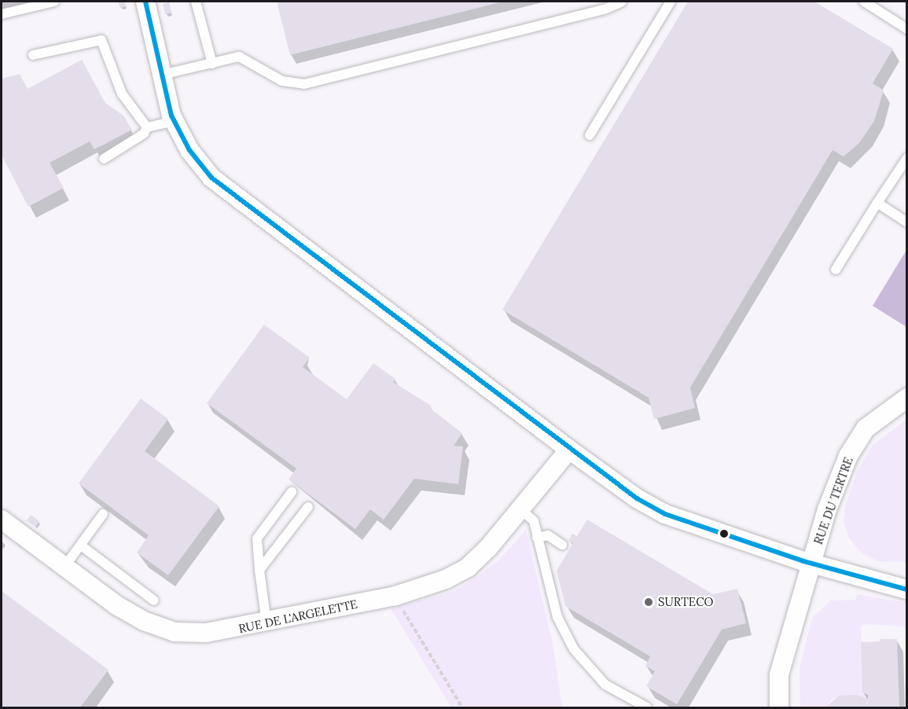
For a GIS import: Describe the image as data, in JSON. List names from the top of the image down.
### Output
{
  "streets": {
    "street": ["RUE DU TERTRE", "RUE DE L'ARGELETTE"]
  },
  "places": ["SURTECO"]
}
